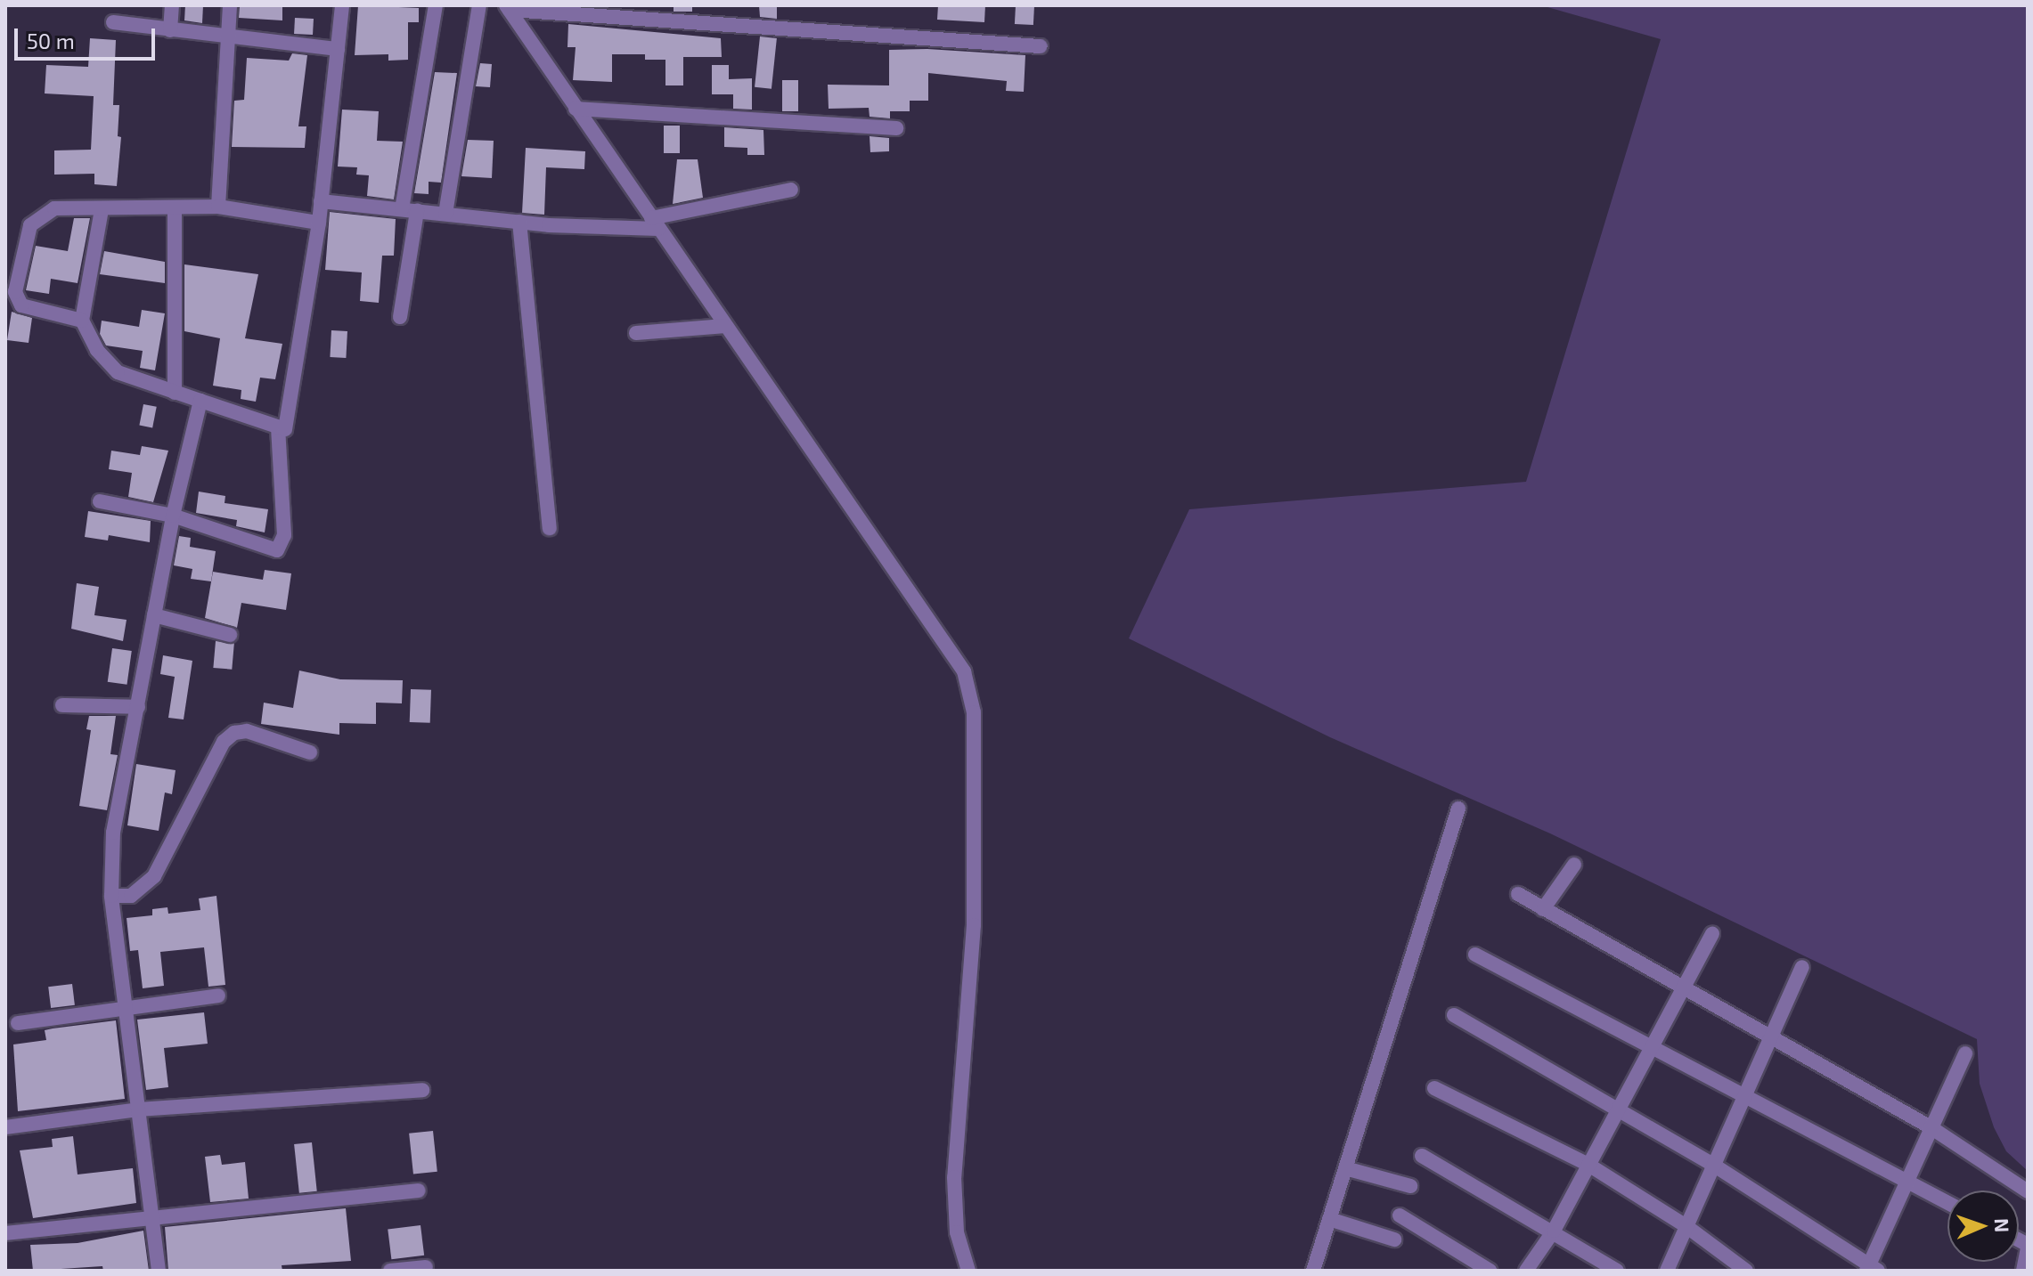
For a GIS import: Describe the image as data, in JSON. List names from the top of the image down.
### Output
{
  "scale_bar": "50 m",
  "north": "right"
}
